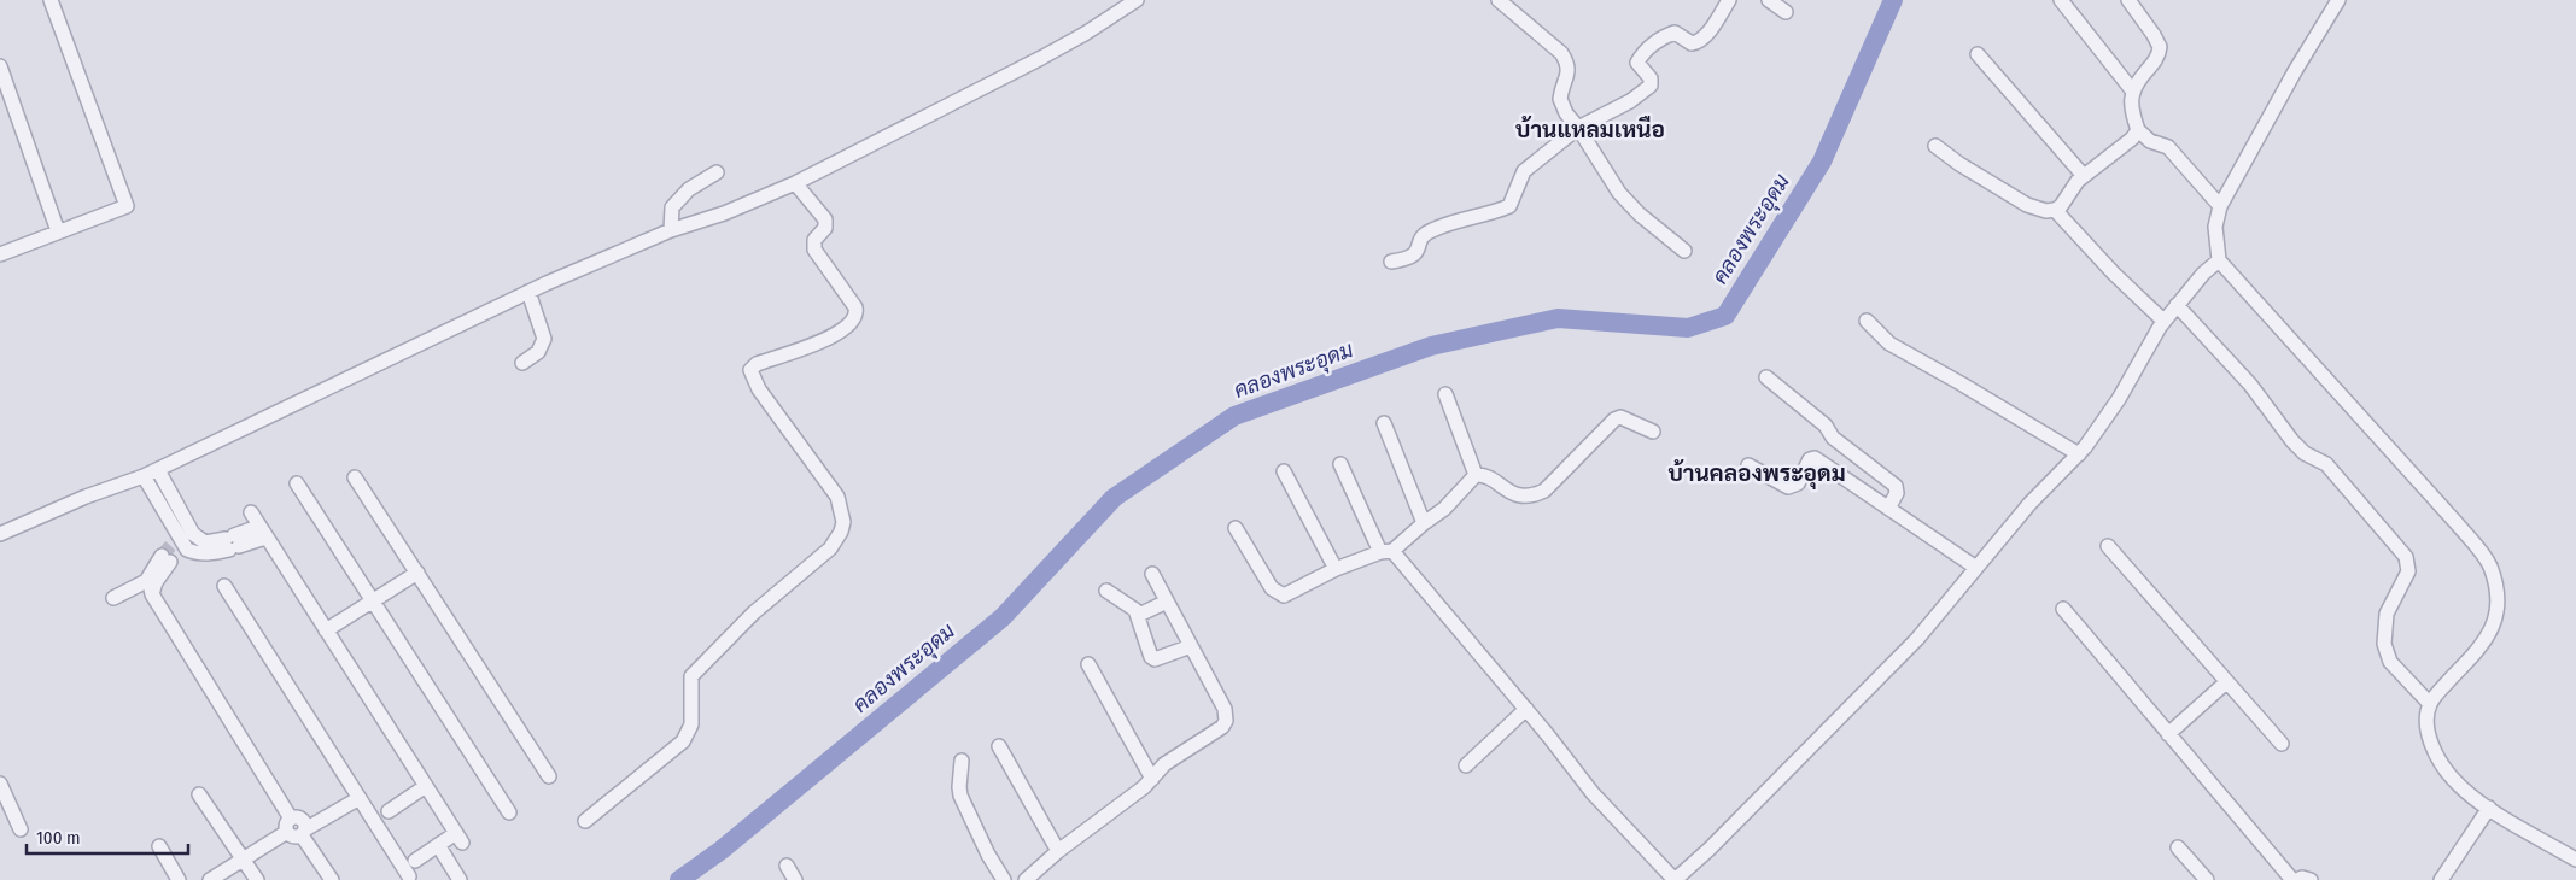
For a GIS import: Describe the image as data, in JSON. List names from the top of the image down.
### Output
{
  "districts": ["บ้านแหลมเหนือ", "บ้านคลองพระอุดม"],
  "water": ["คลองพระอุดม"],
  "scale_bar": "100 m"
}
